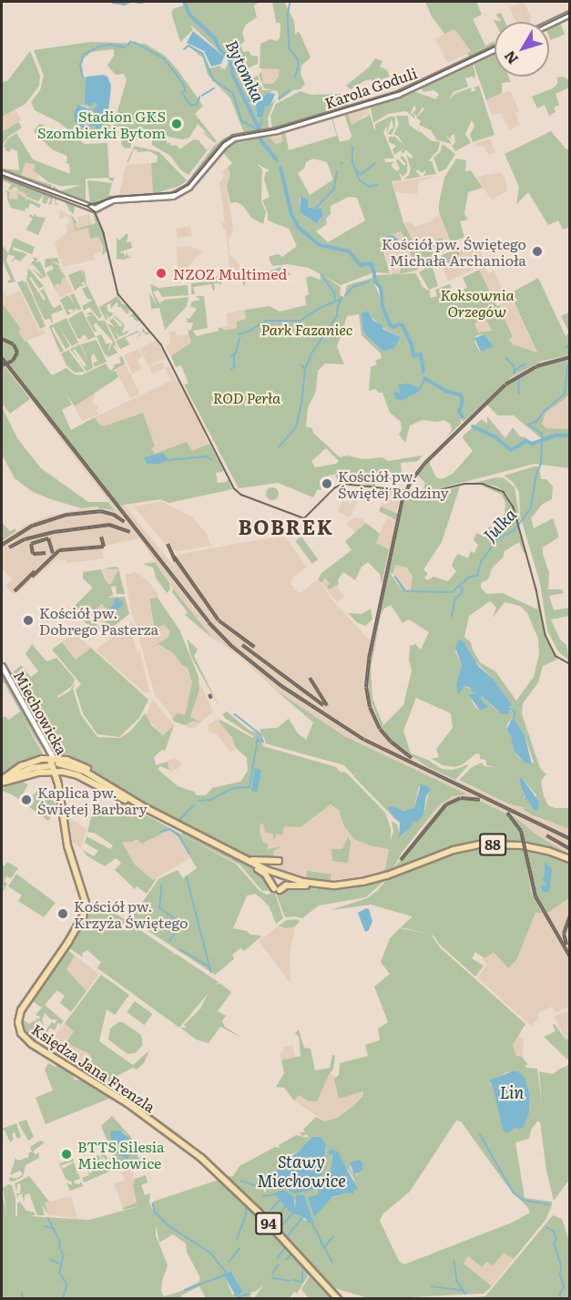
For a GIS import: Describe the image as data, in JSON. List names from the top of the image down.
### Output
{
  "streets": {
    "main road": [
      "Karola Goduli",
      "Miechowicka",
      "88",
      "Księdza Jana Frenzla",
      "94"
    ]
  },
  "crossings": [
    ["Miechowicka", "88"],
    ["Miechowicka", "Księdza Jana Frenzla"],
    ["88", "Księdza Jana Frenzla"]
  ],
  "districts": ["BOBREK"],
  "water": [
    "Bytomka",
    "Julka",
    "Lin",
    "Stawy Miechowice"
  ],
  "parks": ["Koksownia Orzegów", "Park Fazaniec", "ROD Perła"],
  "places": [
    "Stadion GKS Szombierki Bytom",
    "Kościół pw. Świętego Michała Archanioła",
    "NZOZ Multimed",
    "Kościół pw. Świętej Rodziny",
    "Kościół pw. Dobrego Pasterza",
    "Kaplica pw. Świętej Barbary",
    "Kościół pw. Krzyża Świętego",
    "BTTS Silesia Miechowice"
  ],
  "north": "bottom left"
}
